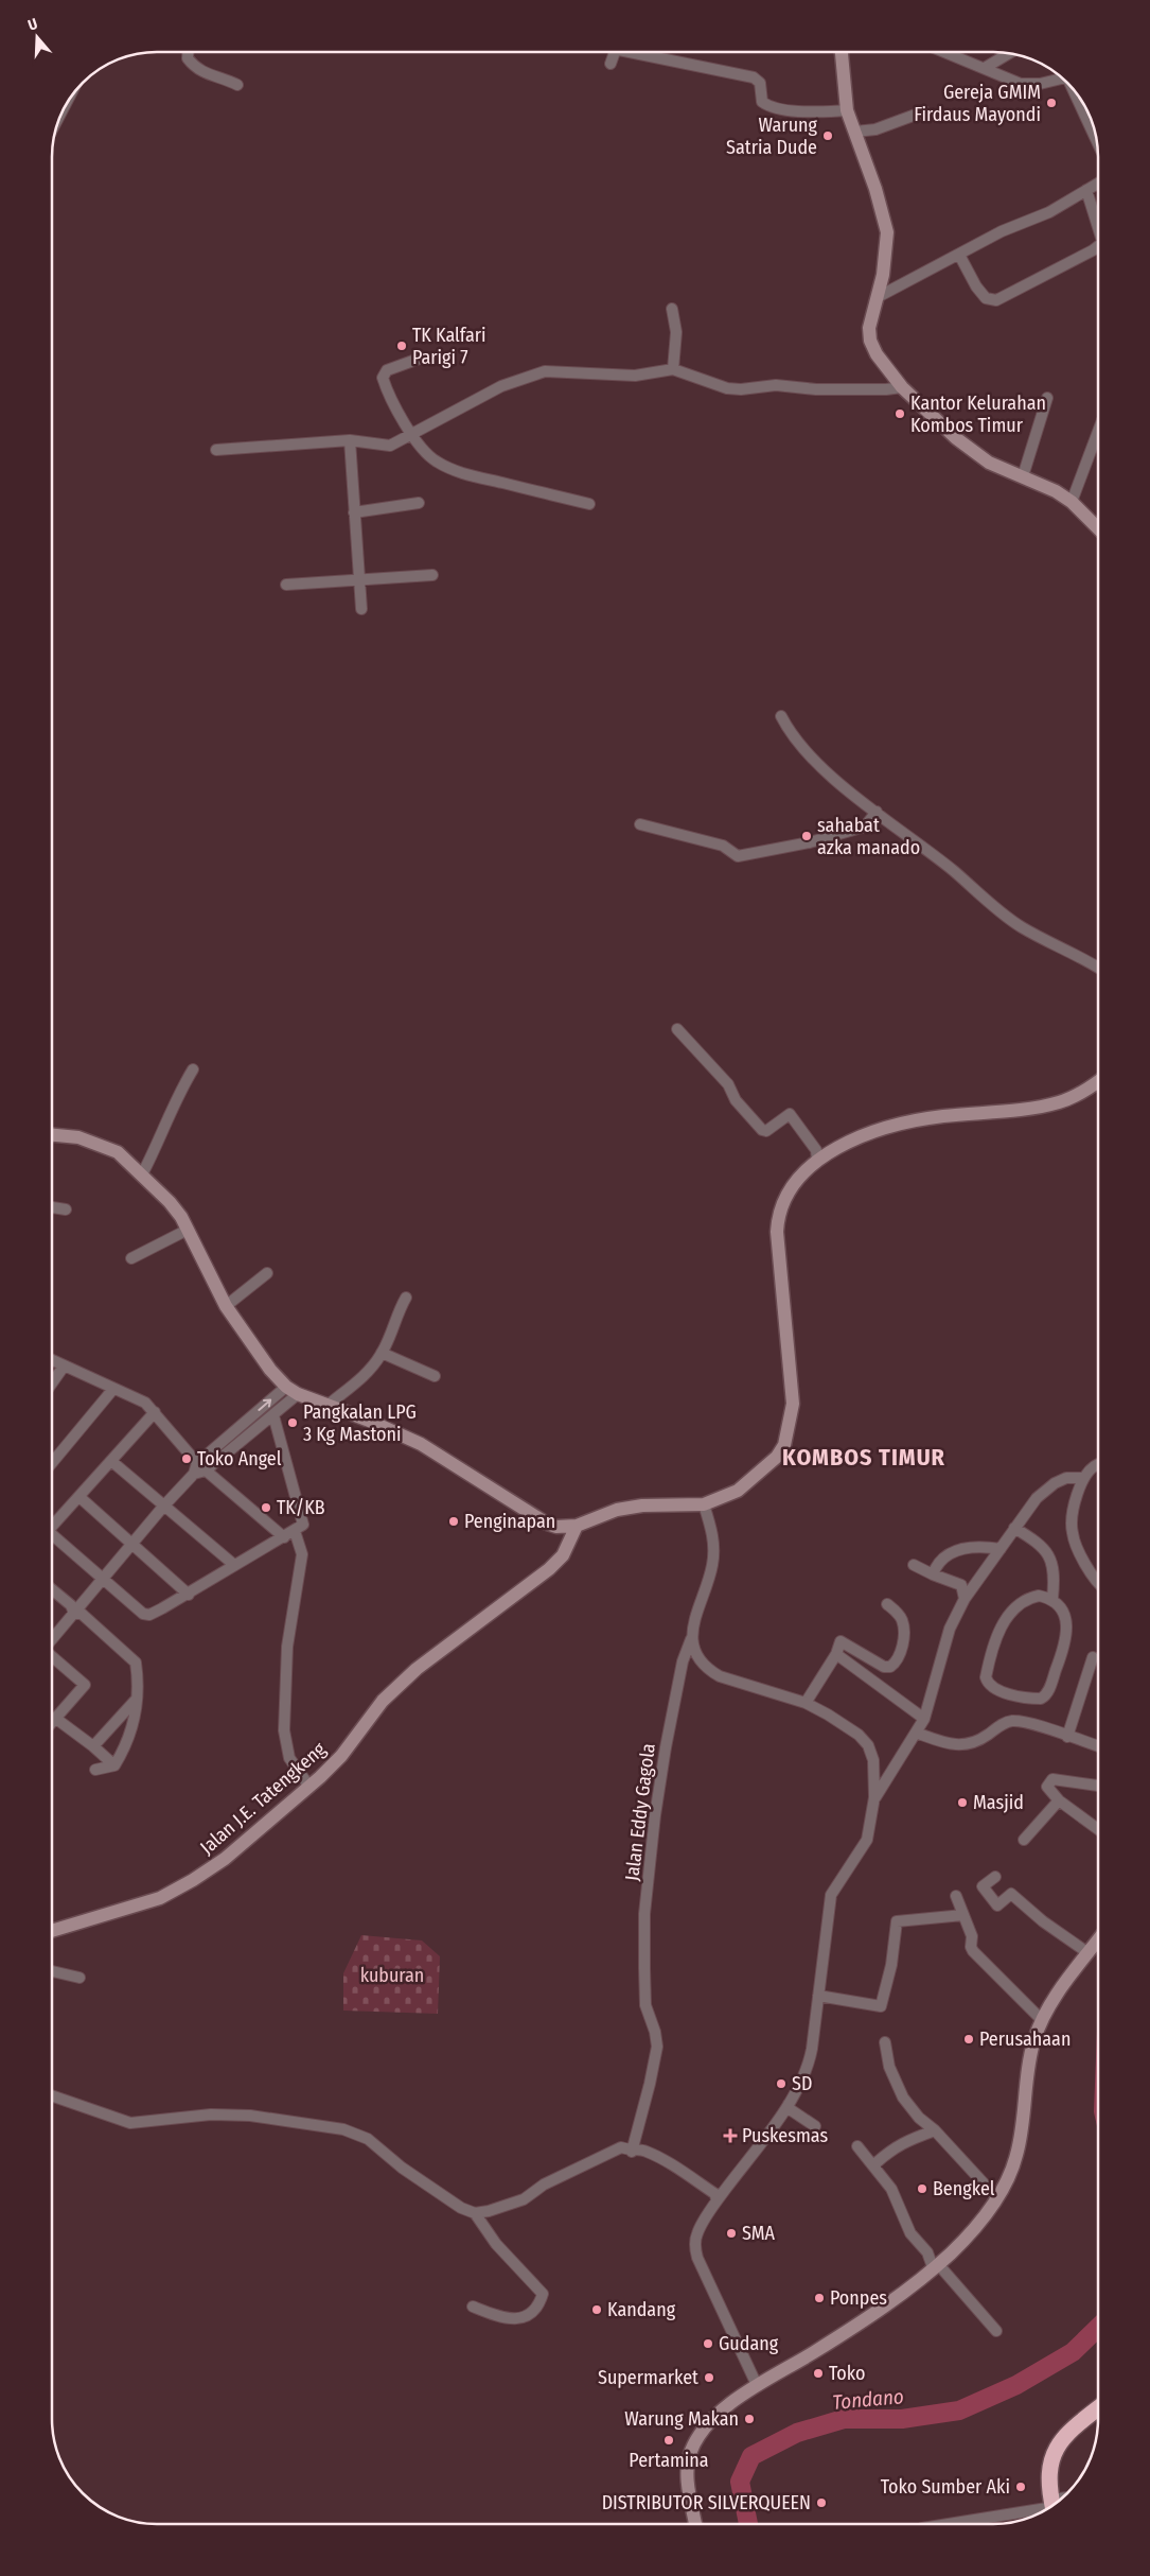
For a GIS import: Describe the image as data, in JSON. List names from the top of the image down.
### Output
{
  "streets": {
    "street": ["Jalan J.E. Tatengkeng", "Jalan Eddy Gagola"]
  },
  "districts": ["KOMBOS TIMUR"],
  "water": ["Tondano"],
  "parks": ["kuburan"],
  "places": {
    "other": [
      "Gereja GMIM Firdaus Mayondi",
      "Warung Satria Dude",
      "TK Kalfari Parigi 7",
      "Kantor Kelurahan Kombos Timur",
      "sahabat azka manado",
      "Pangkalan LPG 3 Kg Mastoni",
      "Toko Angel",
      "TK/KB",
      "Penginapan",
      "Masjid",
      "Perusahaan",
      "SD",
      "Bengkel",
      "SMA",
      "Ponpes",
      "Kandang",
      "Gudang",
      "Toko",
      "Supermarket",
      "Warung Makan",
      "Pertamina",
      "Toko Sumber Aki",
      "DISTRIBUTOR SILVERQUEEN"
    ],
    "health": ["Puskesmas"]
  },
  "north": "top"
}
